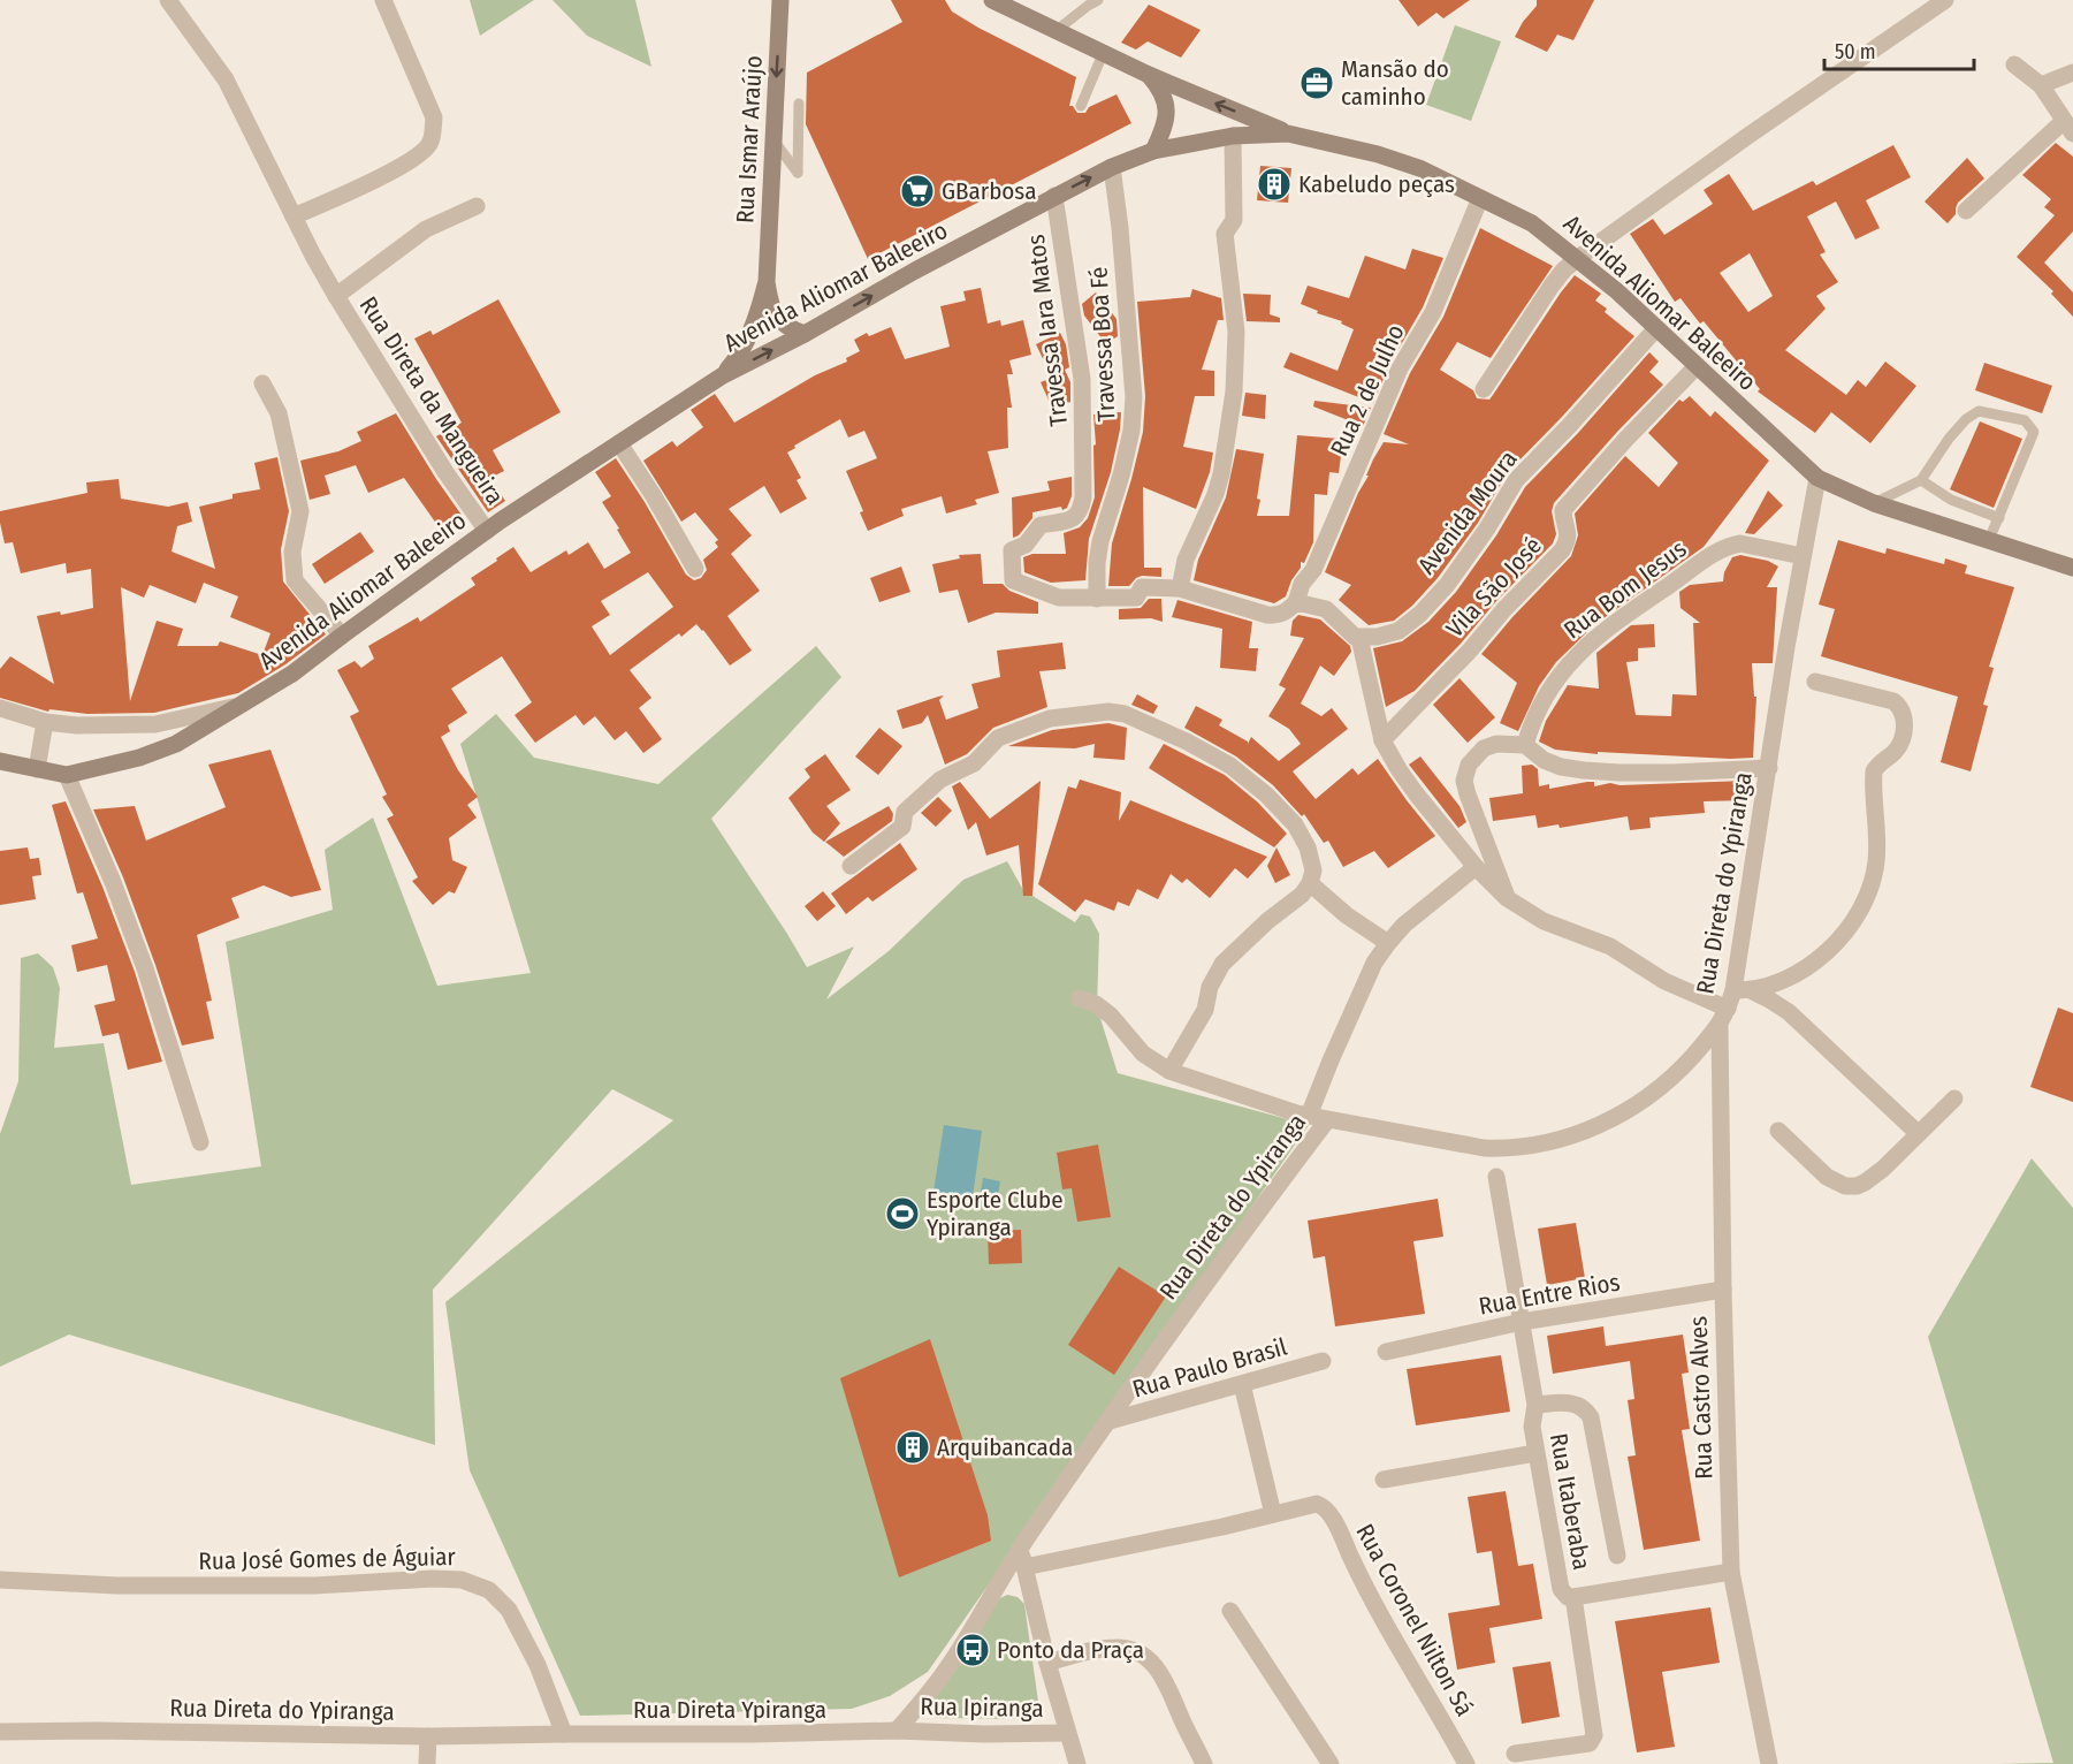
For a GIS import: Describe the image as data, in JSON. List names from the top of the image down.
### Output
{
  "streets": {
    "main road": ["Rua Ismar Araújo", "Avenida Aliomar Baleeiro"],
    "street": [
      "Travessa Iara Matos",
      "Travessa Boa Fé",
      "Rua 2 de Julho",
      "Rua Direta da Mangueira",
      "Avenida Moura",
      "Vila São José",
      "Rua Bom Jesus",
      "Rua Direta do Ypiranga",
      "Rua Entre Rios",
      "Rua Paulo Brasil",
      "Rua Castro Alves",
      "Rua Itaberaba",
      "Rua José Gomes de Águiar",
      "Rua Coronel Nilton Sá",
      "Rua Ipiranga",
      "Rua Direta Ypiranga"
    ]
  },
  "crossings": [
    ["Rua Ismar Araújo", "Avenida Aliomar Baleeiro"],
    ["Avenida Aliomar Baleeiro", "Travessa Iara Matos"],
    ["Avenida Aliomar Baleeiro", "Travessa Boa Fé"],
    ["Avenida Aliomar Baleeiro", "Rua 2 de Julho"],
    ["Avenida Aliomar Baleeiro", "Rua Direta da Mangueira"],
    ["Avenida Aliomar Baleeiro", "Avenida Moura"],
    ["Avenida Aliomar Baleeiro", "Vila São José"],
    ["Avenida Aliomar Baleeiro", "Rua Direta do Ypiranga"],
    ["Travessa Iara Matos", "Travessa Boa Fé"],
    ["Rua Bom Jesus", "Rua Direta do Ypiranga"],
    ["Rua Direta do Ypiranga", "Rua Paulo Brasil"],
    ["Rua Direta do Ypiranga", "Rua Castro Alves"],
    ["Rua Direta do Ypiranga", "Rua José Gomes de Águiar"],
    ["Rua Direta do Ypiranga", "Rua Ipiranga"],
    ["Rua Direta do Ypiranga", "Rua Direta Ypiranga"],
    ["Rua Entre Rios", "Rua Castro Alves"],
    ["Rua Entre Rios", "Rua Itaberaba"],
    ["Rua Castro Alves", "Rua Itaberaba"],
    ["Rua José Gomes de Águiar", "Rua Direta Ypiranga"],
    ["Rua Ipiranga", "Rua Direta Ypiranga"]
  ],
  "places": {
    "office": ["Mansão do caminho"],
    "building": ["Kabeludo peças", "Arquibancada"],
    "supermarket": ["GBarbosa"],
    "sports": ["Esporte Clube Ypiranga"],
    "bus stop": ["Ponto da Praça"]
  },
  "scale_bar": "50 m"
}
